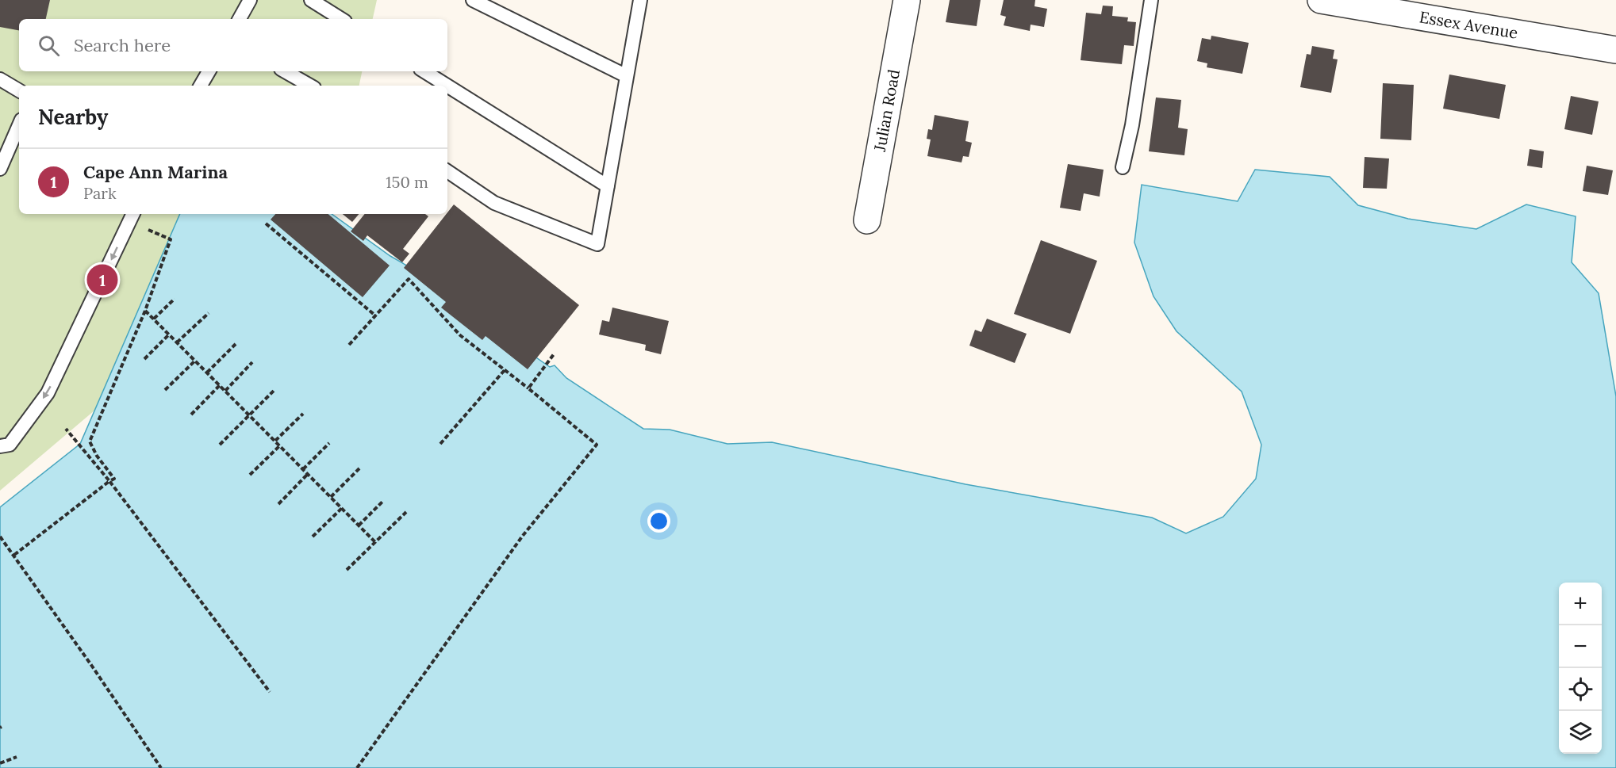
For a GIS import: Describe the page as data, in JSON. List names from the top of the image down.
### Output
{
  "streets": {
    "street": ["Essex Avenue", "Julian Road"]
  },
  "page": {
    "search": "Search here",
    "heading": "Nearby",
    "list": [
      {
        "mark": "1",
        "name": "Cape Ann Marina",
        "note": "Park",
        "value": "150 m"
      }
    ],
    "pins": "1",
    "map_buttons": ["+", "−"]
  }
}
